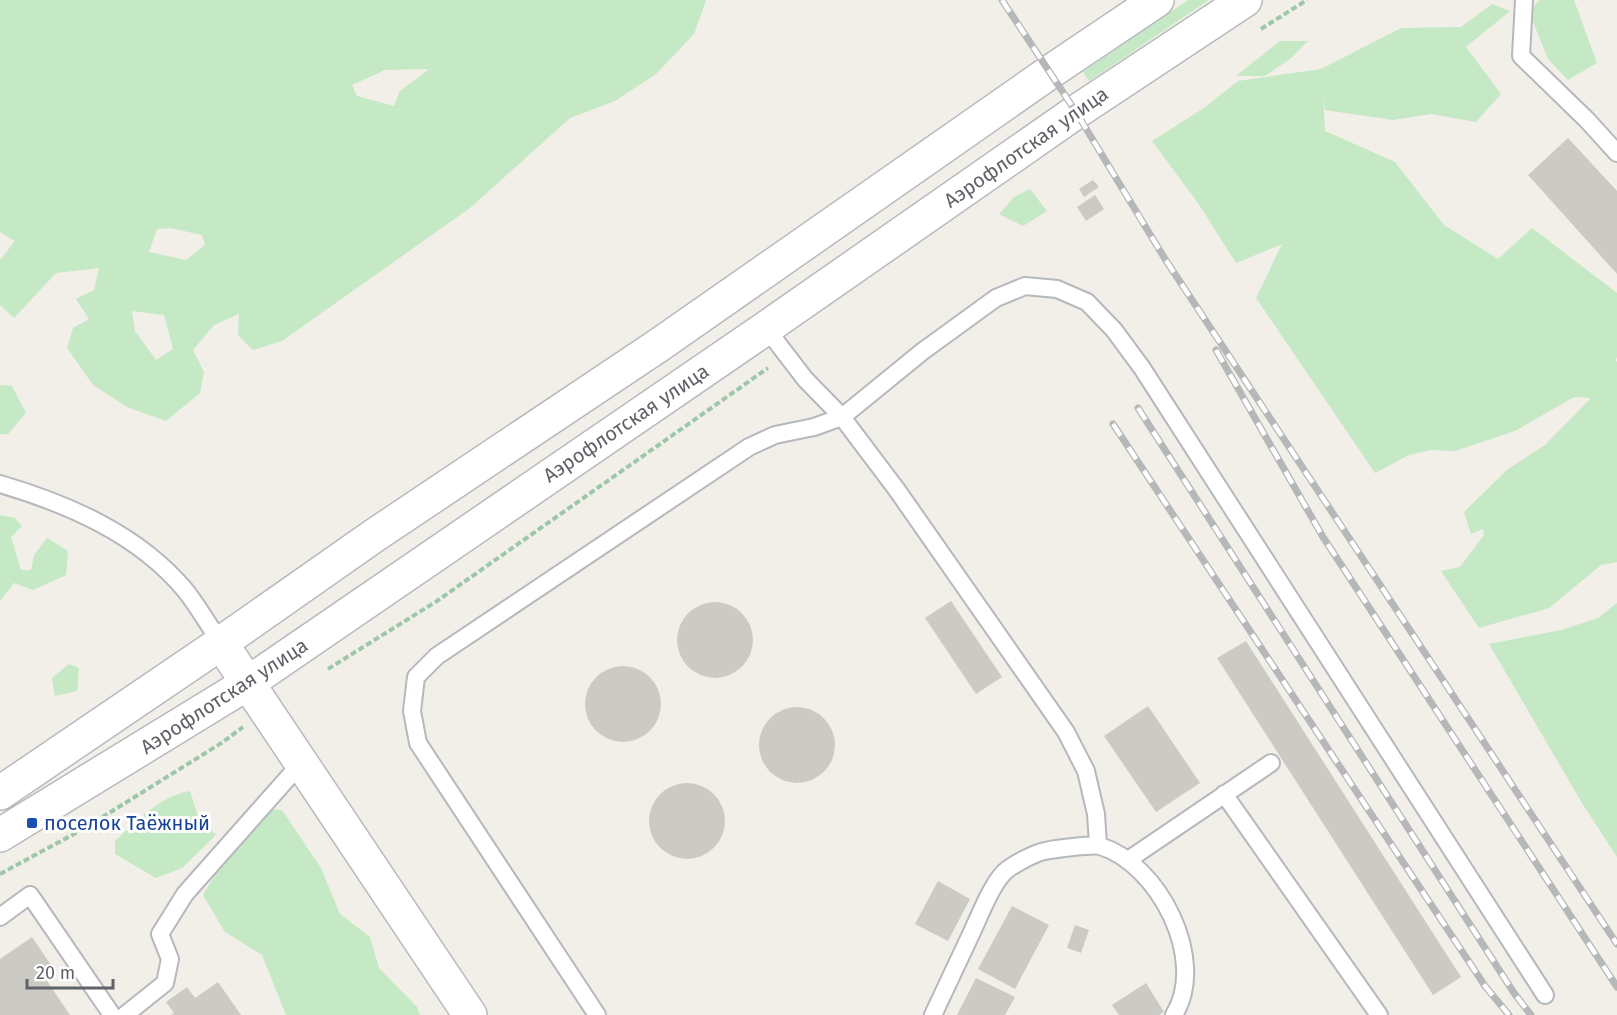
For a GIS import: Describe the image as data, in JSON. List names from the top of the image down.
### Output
{
  "streets": {
    "main road": ["Аэрофлотская улица"]
  },
  "places": {
    "transit": ["поселок Таёжный"]
  },
  "scale_bar": "20 m"
}
